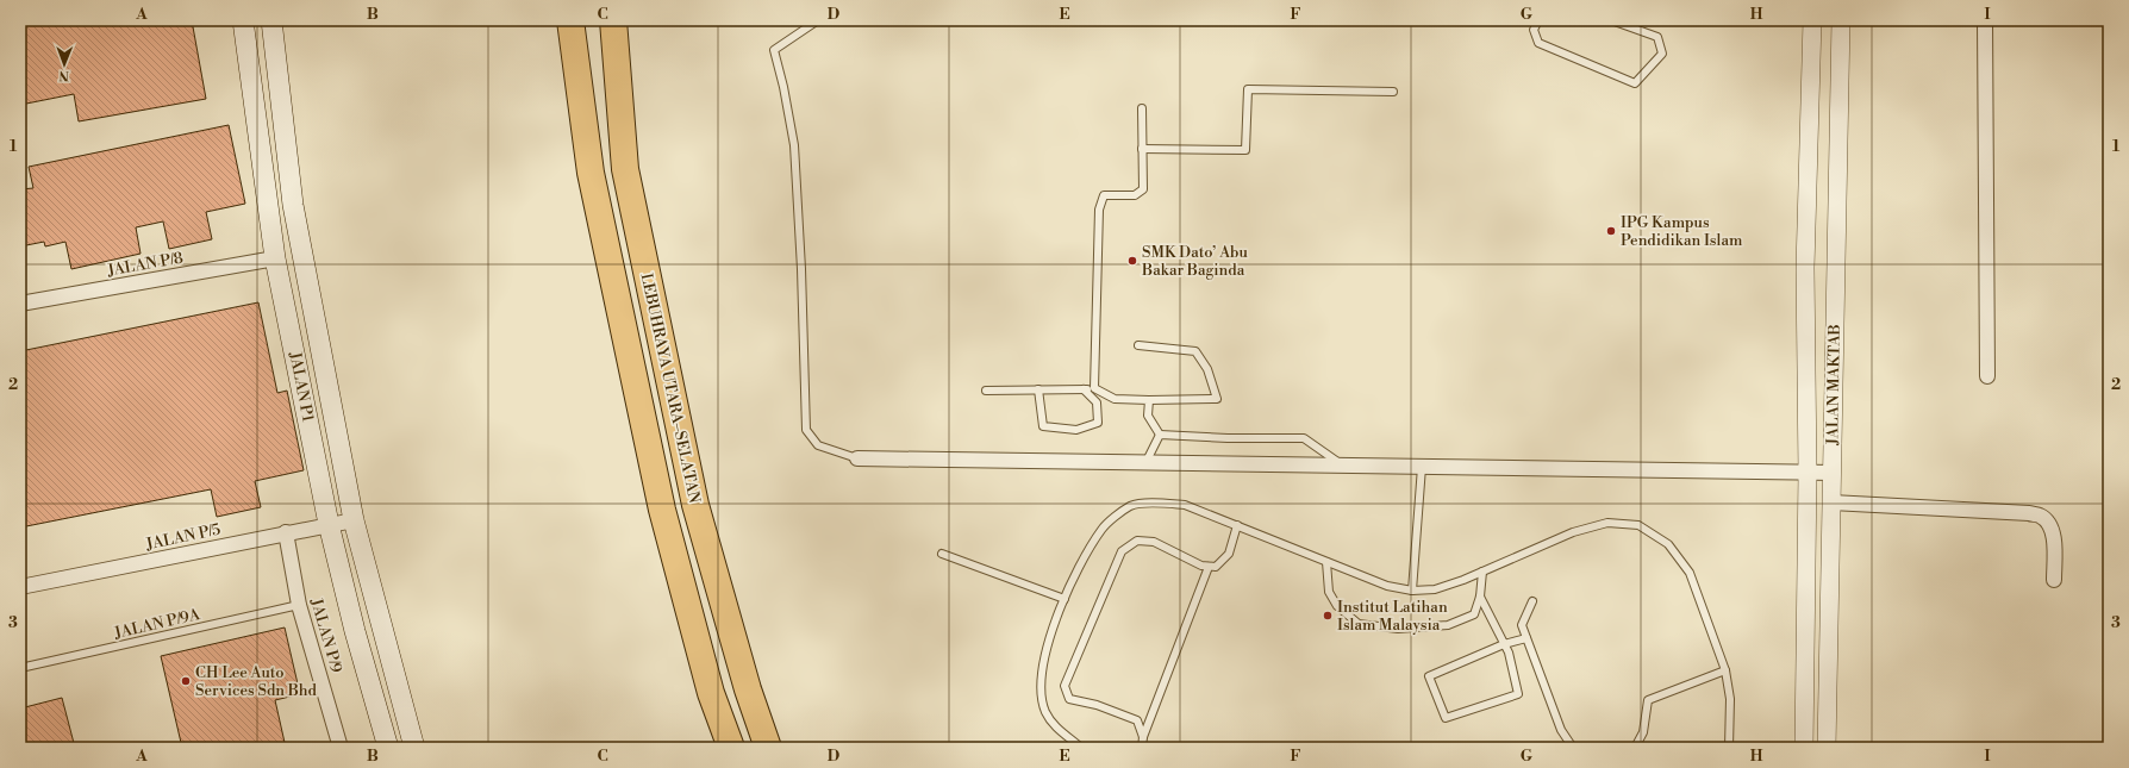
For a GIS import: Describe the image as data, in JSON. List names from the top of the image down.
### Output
{
  "streets": {
    "highway": ["LEBUHRAYA UTARA–SELATAN"],
    "main road": ["JALAN P1"],
    "street": [
      "JALAN P/8",
      "JALAN MAKTAB",
      "JALAN P/5",
      "JALAN P/9"
    ],
    "lane": ["JALAN P/9A"]
  },
  "crossings": [
    ["JALAN P/8", "JALAN P1"],
    ["JALAN P1", "JALAN P/5"],
    ["JALAN P/5", "JALAN P/9"],
    ["JALAN P/9A", "JALAN P/9"]
  ],
  "places": [
    "IPG Kampus Pendidikan Islam",
    "SMK Dato’ Abu Bakar Baginda",
    "Institut Latihan Islam Malaysia",
    "CH Lee Auto Services Sdn Bhd"
  ],
  "north": "bottom",
  "grid": {
    "columns": [
      "A",
      "B",
      "C",
      "D",
      "E",
      "F",
      "G",
      "H",
      "I"
    ],
    "rows": ["1", "2", "3"]
  }
}
